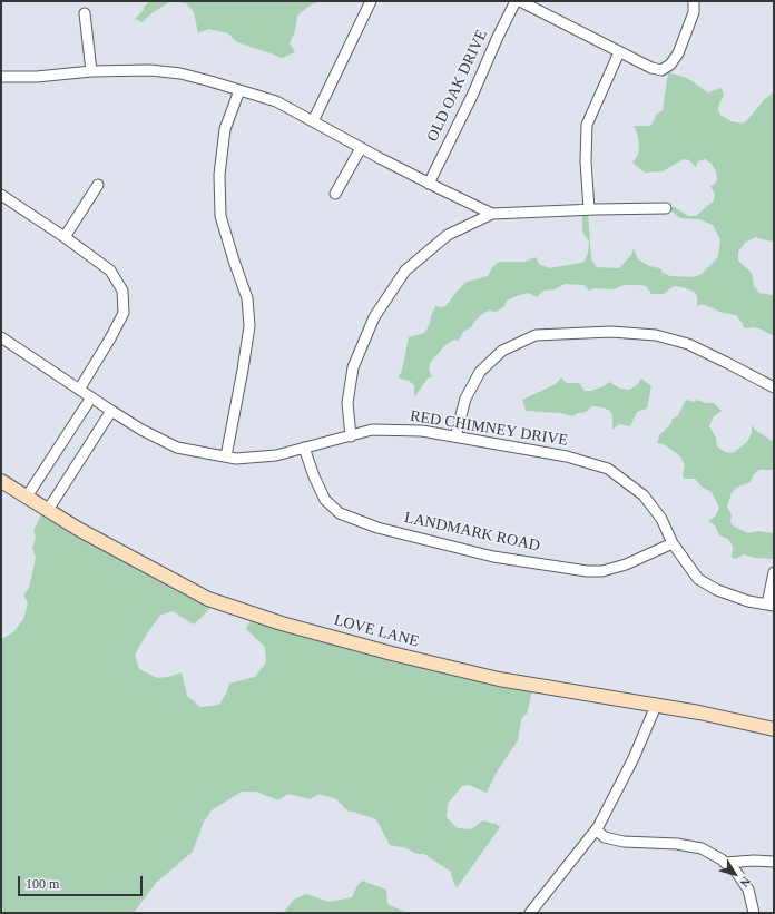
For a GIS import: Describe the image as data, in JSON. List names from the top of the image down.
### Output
{
  "streets": {
    "street": [
      "OLD OAK DRIVE",
      "RED CHIMNEY DRIVE",
      "LANDMARK ROAD",
      "LOVE LANE"
    ]
  },
  "crossings": [
    ["RED CHIMNEY DRIVE", "LANDMARK ROAD"]
  ],
  "scale_bar": "100 m",
  "north": "bottom right"
}
